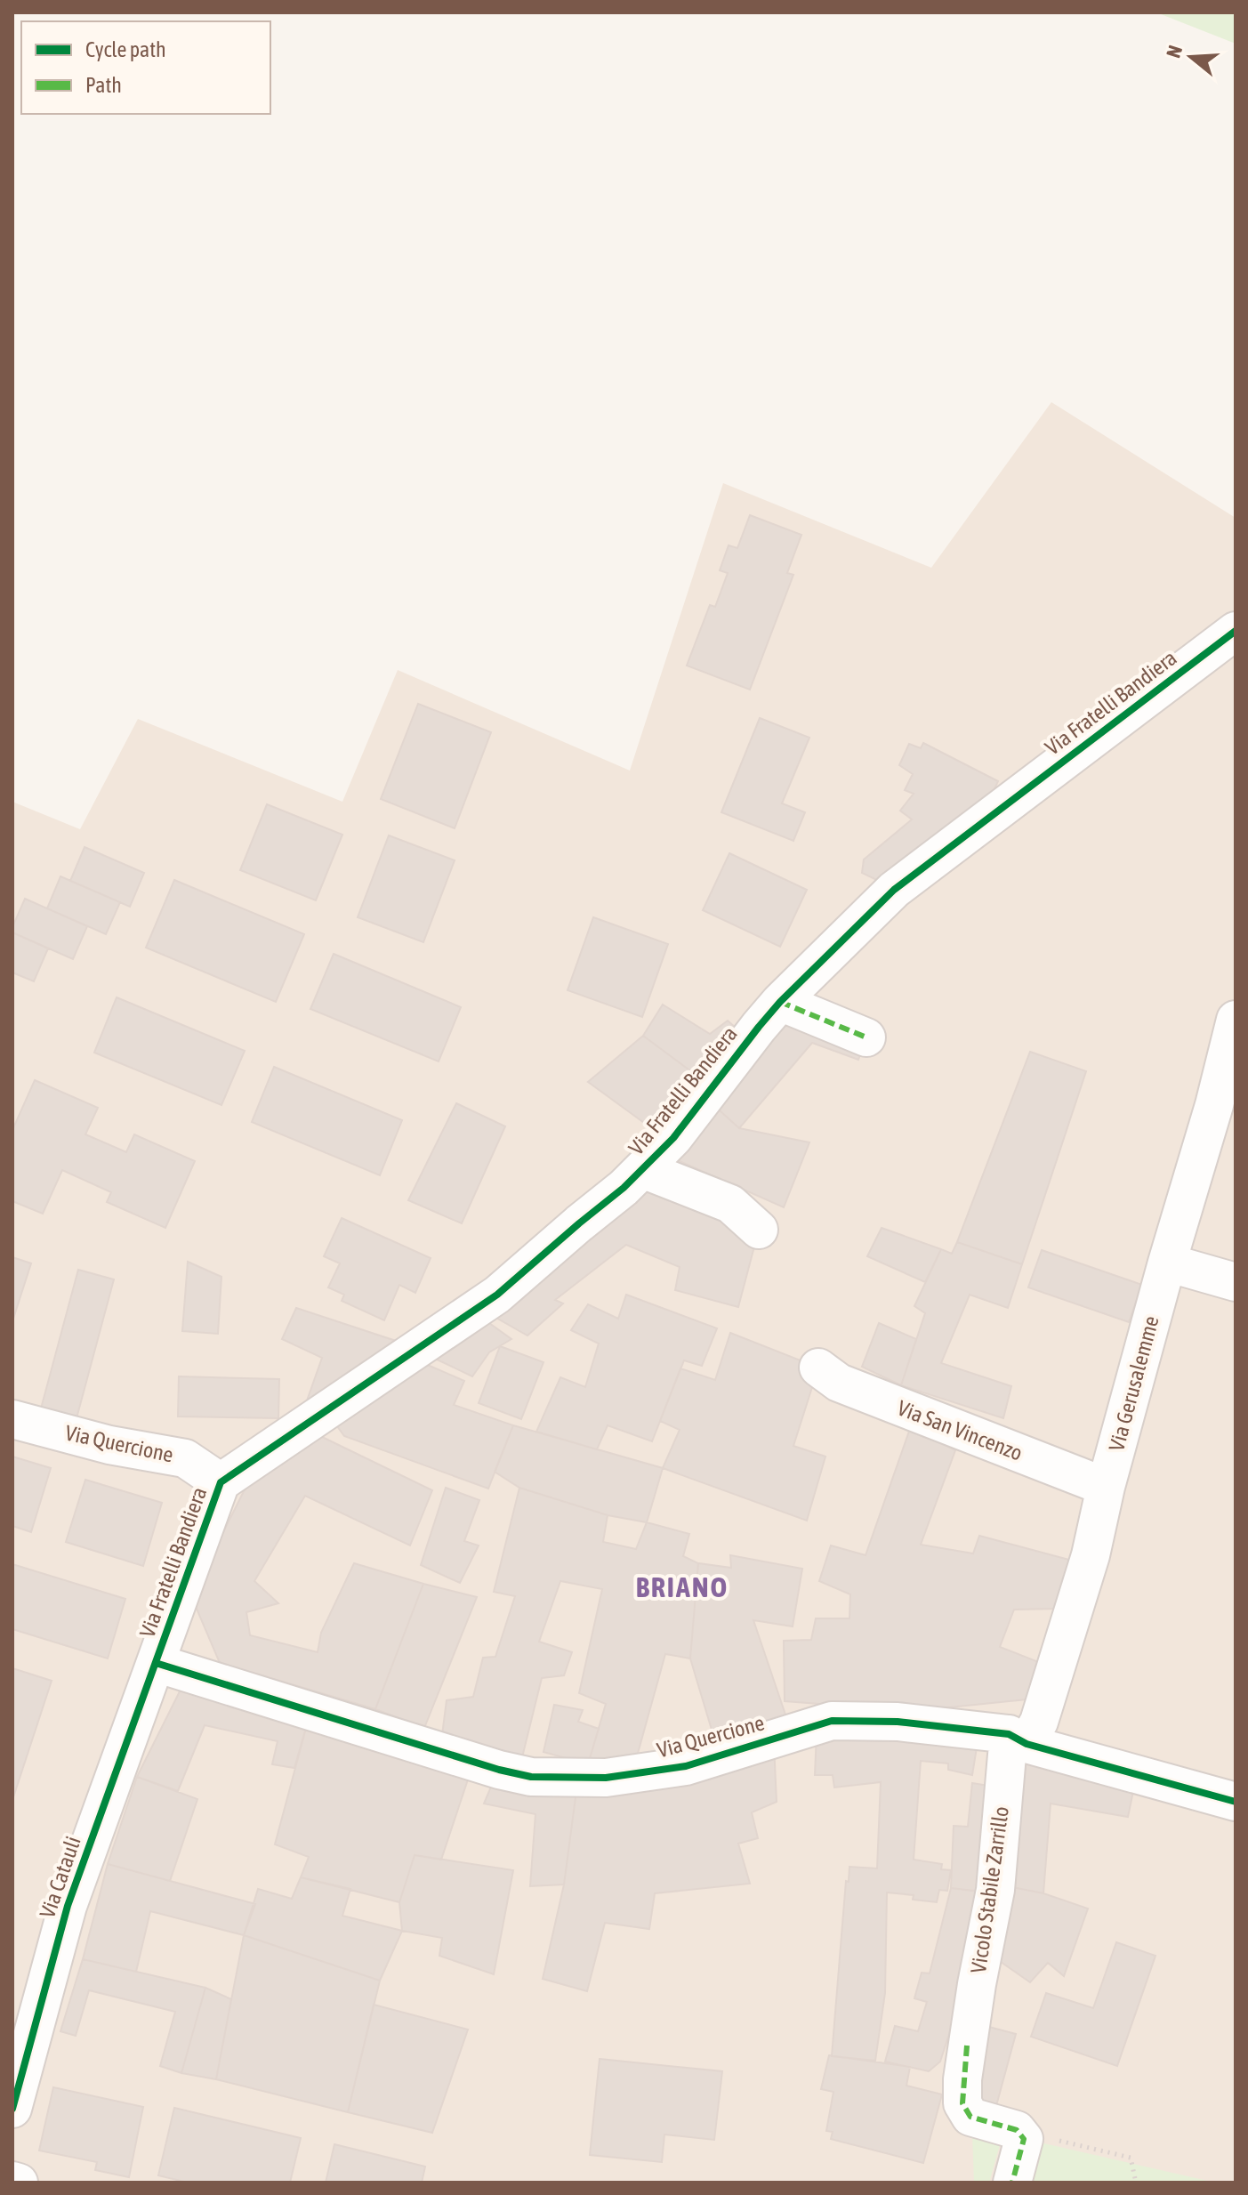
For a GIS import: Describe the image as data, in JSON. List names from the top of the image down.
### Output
{
  "streets": {
    "street": [
      "Via Fratelli Bandiera",
      "Via Gerusalemme",
      "Via San Vincenzo",
      "Via Quercione",
      "Via Catauli",
      "Vicolo Stabile Zarrillo"
    ]
  },
  "crossings": [
    ["Via Fratelli Bandiera", "Via Quercione"],
    ["Via Fratelli Bandiera", "Via Catauli"],
    ["Via Gerusalemme", "Via San Vincenzo"],
    ["Via Gerusalemme", "Via Quercione"],
    ["Via Gerusalemme", "Vicolo Stabile Zarrillo"],
    ["Via Quercione", "Via Catauli"],
    ["Via Quercione", "Vicolo Stabile Zarrillo"]
  ],
  "districts": ["BRIANO"],
  "legend": ["Cycle path", "Path"],
  "north": "left"
}
